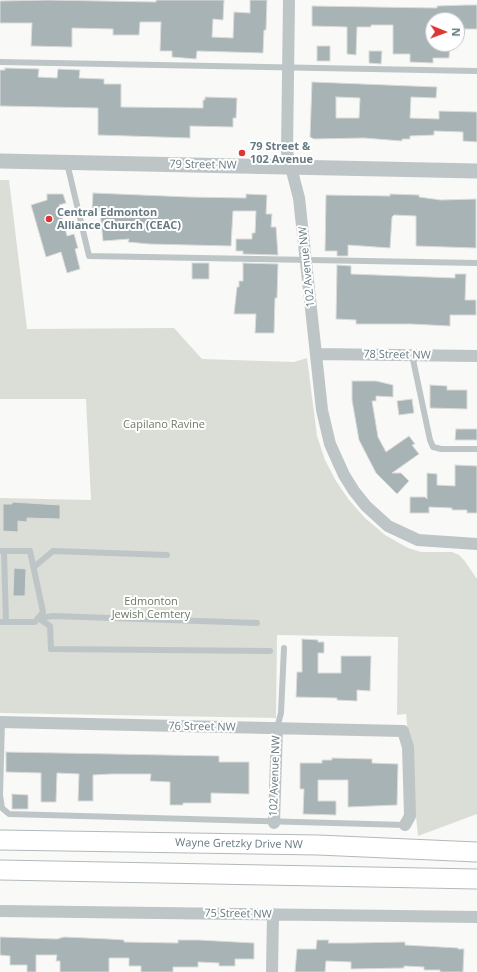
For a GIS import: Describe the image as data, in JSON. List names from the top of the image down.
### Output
{
  "streets": {
    "main road": ["Wayne Gretzky Drive NW"],
    "street": [
      "79 Street NW",
      "102 Avenue NW",
      "78 Street NW",
      "76 Street NW",
      "75 Street NW"
    ]
  },
  "crossings": [
    ["79 Street NW", "102 Avenue NW"],
    ["102 Avenue NW", "78 Street NW"],
    ["102 Avenue NW", "76 Street NW"]
  ],
  "parks": ["Capilano Ravine", "Edmonton Jewish Cemtery"],
  "places": ["79 Street & 102 Avenue", "Central Edmonton Alliance Church (CEAC)"],
  "north": "right"
}
